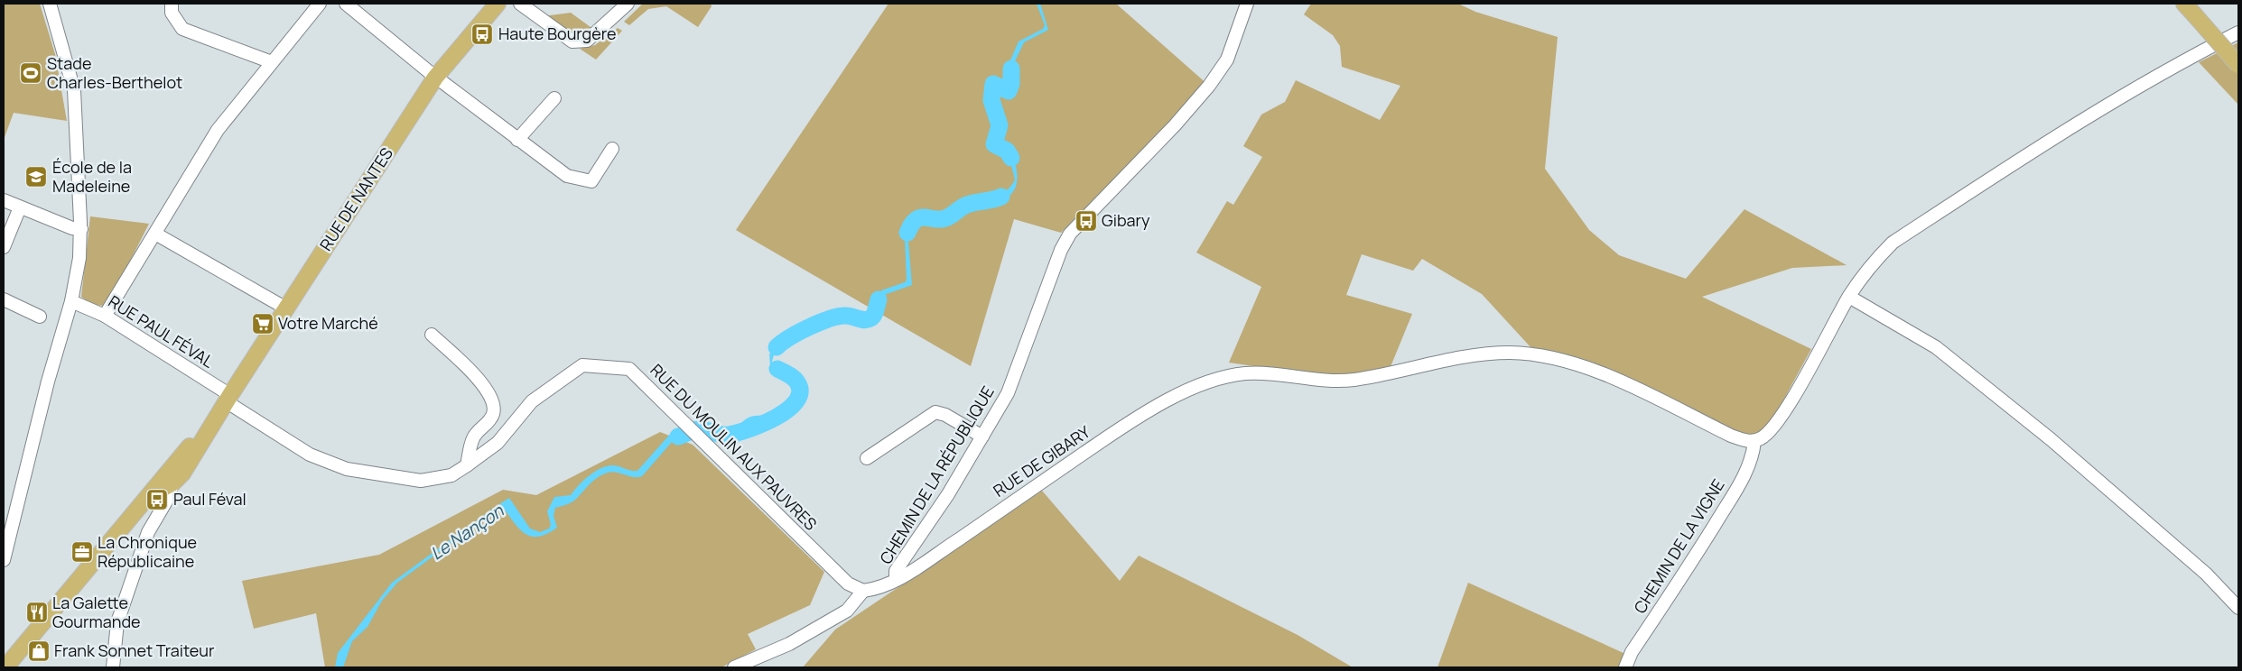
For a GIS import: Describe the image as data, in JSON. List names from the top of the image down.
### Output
{
  "streets": {
    "main road": ["RUE DE NANTES"],
    "street": [
      "RUE PAUL FÉVAL",
      "RUE DU MOULIN AUX PAUVRES",
      "RUE DE GIBARY",
      "CHEMIN DE LA RÉPUBLIQUE",
      "CHEMIN DE LA VIGNE"
    ]
  },
  "crossings": [
    ["RUE DE NANTES", "RUE PAUL FÉVAL"],
    ["RUE DE NANTES", "RUE DU MOULIN AUX PAUVRES"],
    ["RUE PAUL FÉVAL", "RUE DU MOULIN AUX PAUVRES"],
    ["RUE DU MOULIN AUX PAUVRES", "RUE DE GIBARY"],
    ["RUE DE GIBARY", "CHEMIN DE LA RÉPUBLIQUE"],
    ["RUE DE GIBARY", "CHEMIN DE LA VIGNE"]
  ],
  "water": ["Le Nançon"],
  "places": {
    "bus stop": ["Haute Bourgère", "Gibary", "Paul Féval"],
    "sports": ["Stade Charles-Berthelot"],
    "school or university": ["École de la Madeleine"],
    "supermarket": ["Votre Marché"],
    "office": ["La Chronique Républicaine"],
    "restaurant": ["La Galette Gourmande"],
    "shop": ["Frank Sonnet Traiteur"]
  }
}
